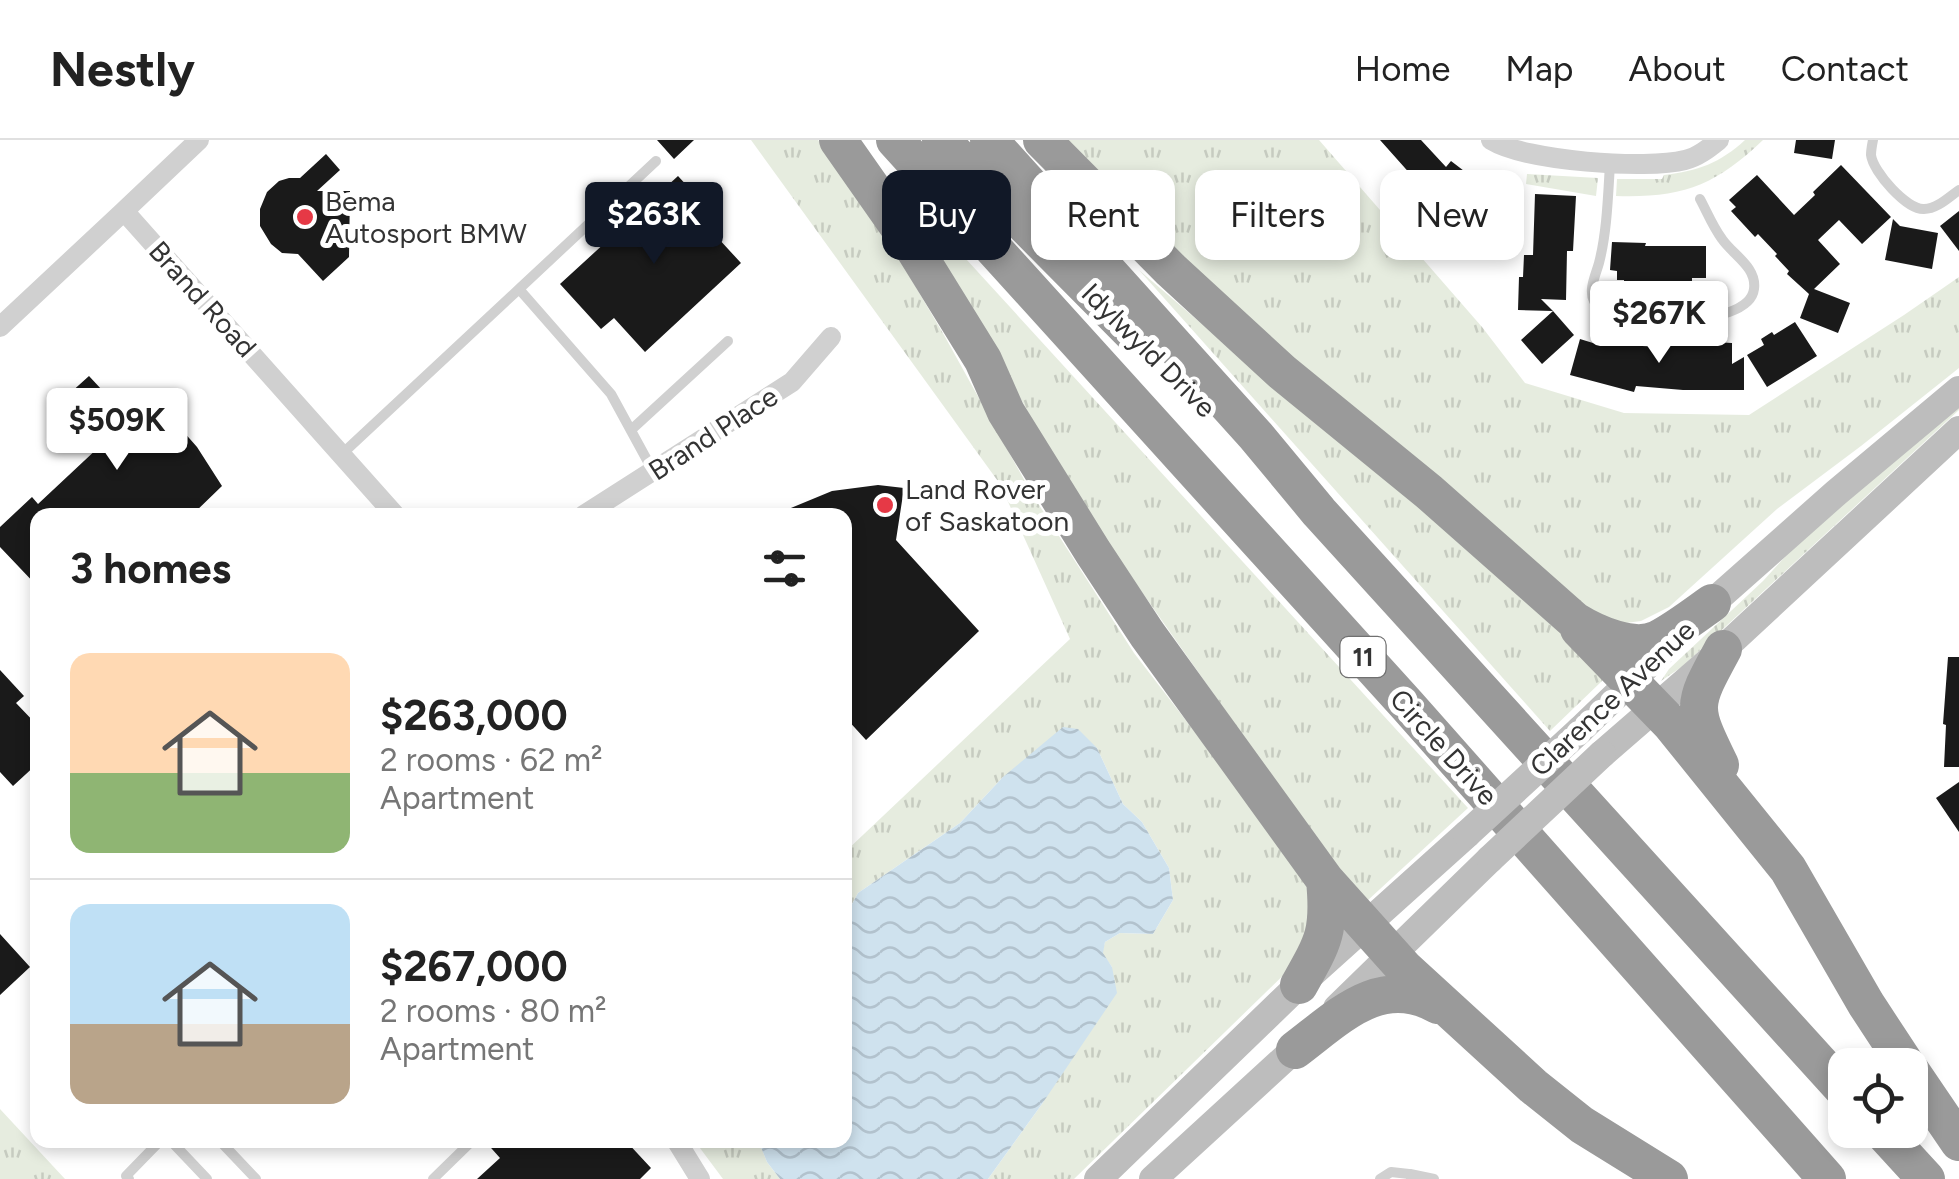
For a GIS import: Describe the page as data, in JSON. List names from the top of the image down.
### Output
{
  "streets": {
    "highway": ["Idylwyld Drive", "11", "Circle Drive"],
    "main road": ["Clarence Avenue"],
    "street": ["Brand Road", "Brand Place"]
  },
  "crossings": [
    ["Idylwyld Drive", "11"]
  ],
  "places": ["Bema Autosport BMW", "Land Rover of Saskatoon"],
  "page": {
    "header": "Nestly",
    "nav": [
      "Home",
      "Map",
      "About",
      "Contact"
    ],
    "chip": [
      "Buy",
      "Rent",
      "Filters",
      "New"
    ],
    "price": ["$263K", "$267K", "$509K"],
    "heading": "3 homes",
    "list": [
      {
        "name": "$263,000",
        "note": "2 rooms · 62 m² · Apartment"
      },
      {
        "name": "$267,000",
        "note": "2 rooms · 80 m² · Apartment"
      }
    ]
  }
}
